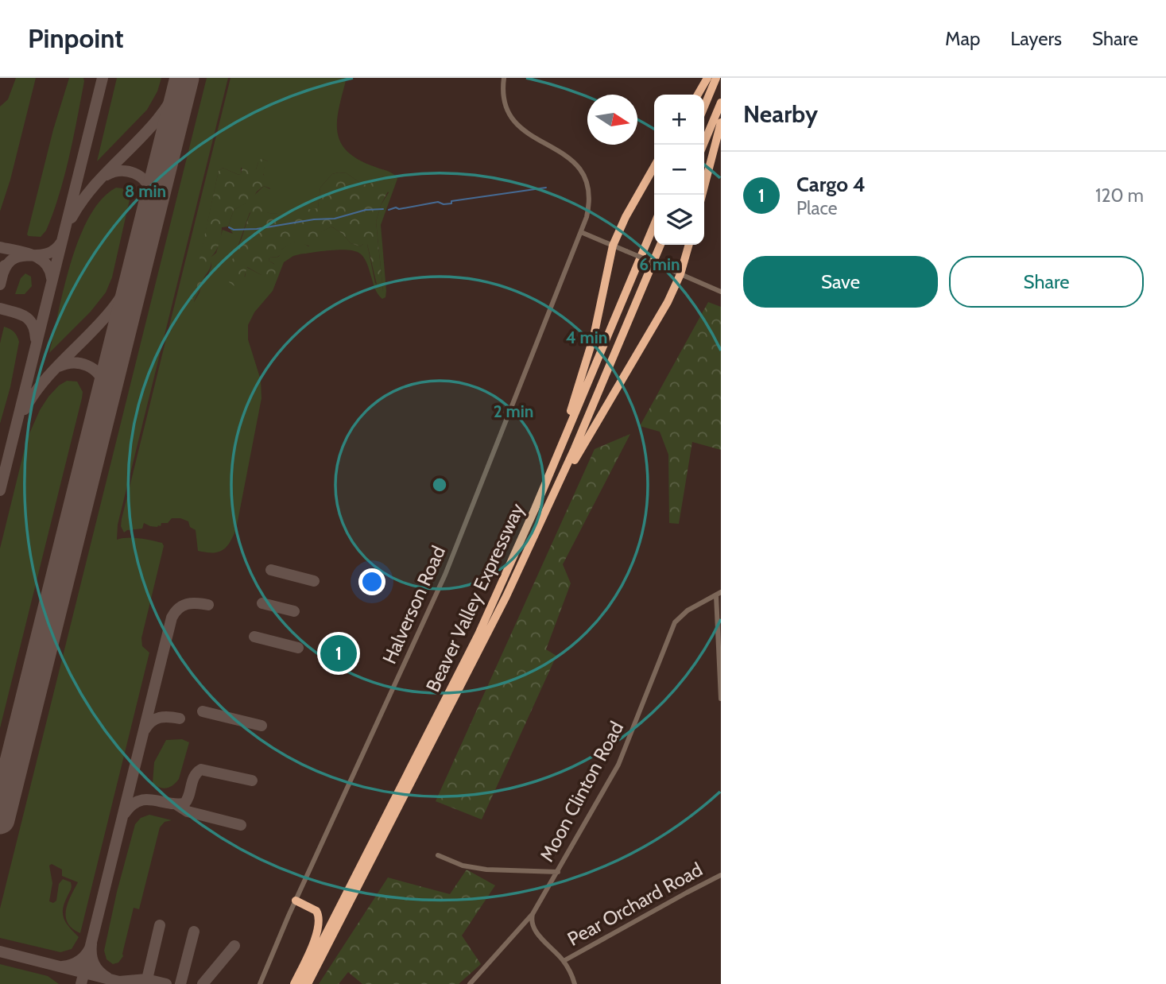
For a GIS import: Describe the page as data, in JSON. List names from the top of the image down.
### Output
{
  "streets": {
    "highway": ["Beaver Valley Expressway"],
    "street": ["Halverson Road", "Moon Clinton Road", "Pear Orchard Road"]
  },
  "north": "right",
  "page": {
    "header": "Pinpoint",
    "nav": ["Map", "Layers", "Share"],
    "heading": "Nearby",
    "map_buttons": ["+", "−"],
    "list": [
      {
        "mark": "1",
        "name": "Cargo 4",
        "note": "Place",
        "value": "120 m"
      }
    ],
    "buttons": ["Save", "Share"],
    "pins": "1"
  },
  "rings": [
    "8 min",
    "6 min",
    "4 min",
    "2 min"
  ]
}
